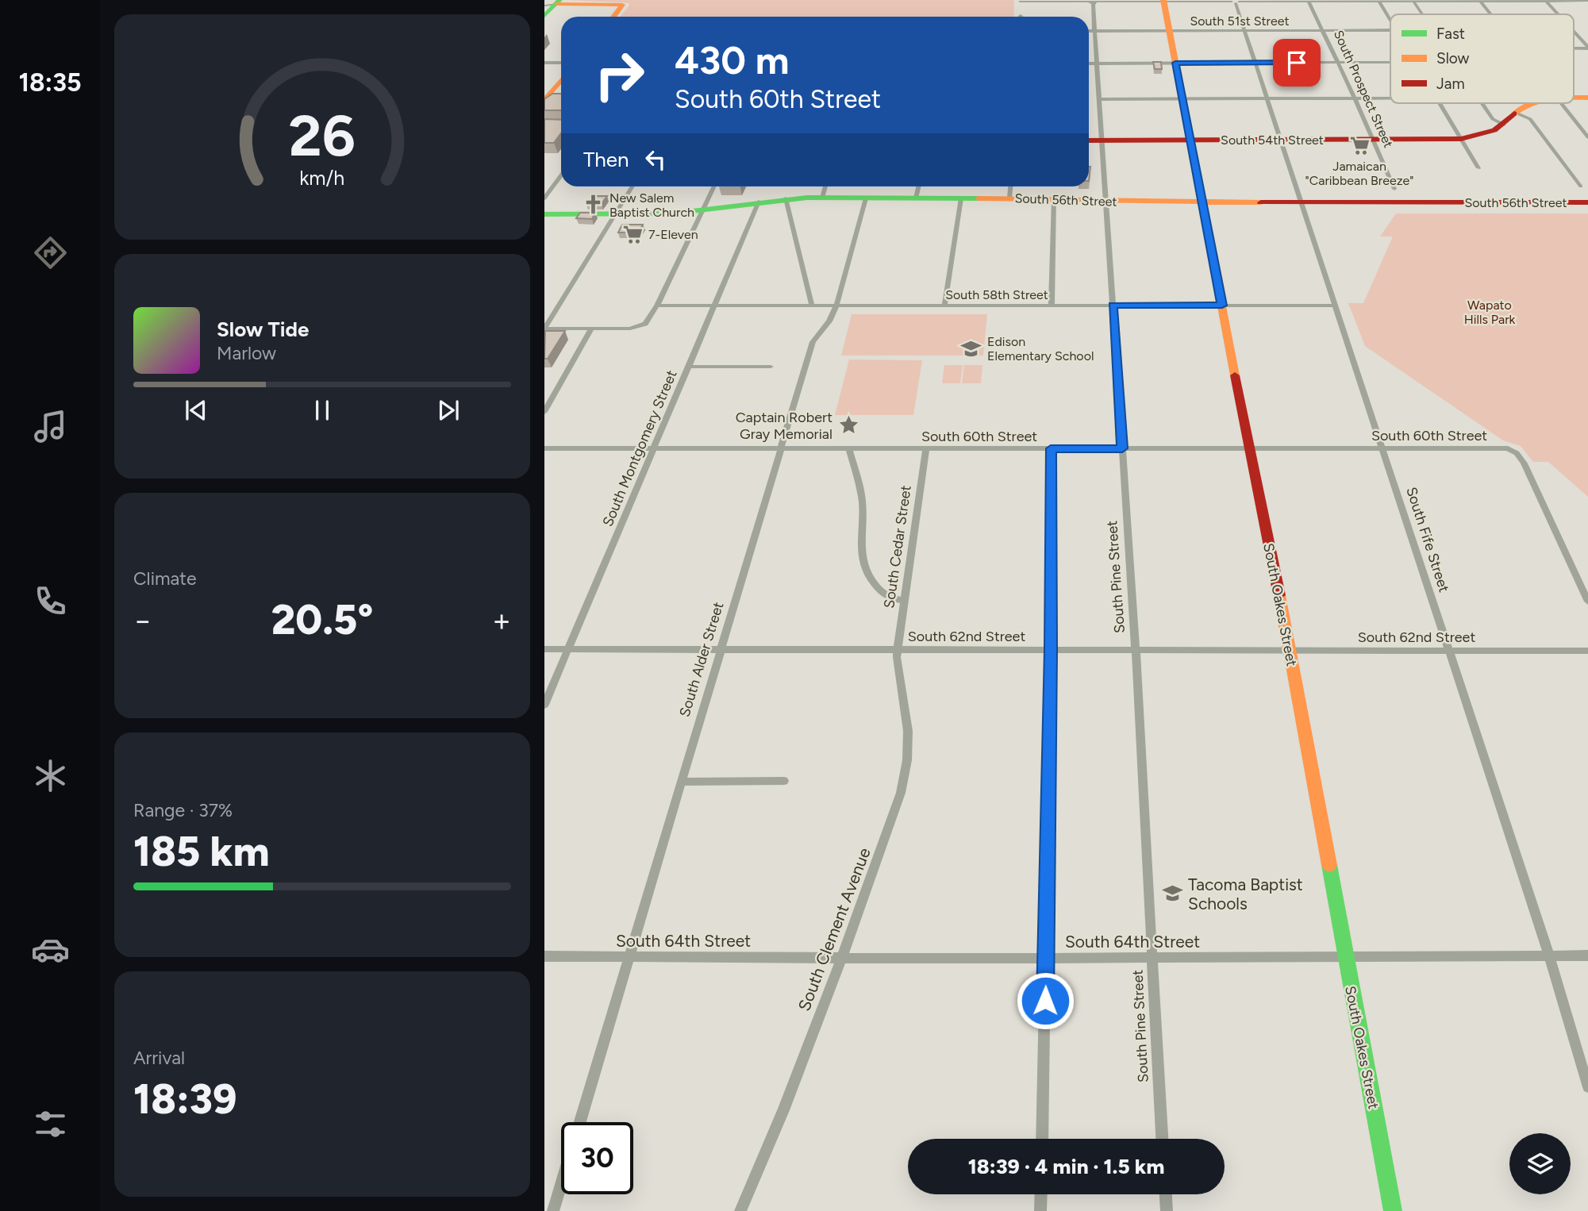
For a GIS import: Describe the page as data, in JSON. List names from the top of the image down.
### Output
{
  "streets": {
    "street": [
      "South 51st Street",
      "South Prospect Street",
      "South 54th Street",
      "South 56th Street",
      "South 58th Street",
      "South 60th Street",
      "South Montgomery Street",
      "South Fife Street",
      "South Cedar Street",
      "South Pine Street",
      "South Oakes Street",
      "South 62nd Street",
      "South Alder Street",
      "South Clement Avenue",
      "South 64th Street"
    ]
  },
  "crossings": [
    ["South 51st Street", "South Prospect Street"],
    ["South 51st Street", "South Fife Street"],
    ["South 51st Street", "South Pine Street"],
    ["South 51st Street", "South Oakes Street"],
    ["South Prospect Street", "South 54th Street"],
    ["South 54th Street", "South Fife Street"],
    ["South 54th Street", "South Pine Street"],
    ["South 54th Street", "South Oakes Street"],
    ["South 56th Street", "South Montgomery Street"],
    ["South 56th Street", "South Fife Street"],
    ["South 56th Street", "South Pine Street"],
    ["South 56th Street", "South Oakes Street"],
    ["South 56th Street", "South Alder Street"],
    ["South 58th Street", "South Montgomery Street"],
    ["South 58th Street", "South Fife Street"],
    ["South 58th Street", "South Pine Street"],
    ["South 58th Street", "South Oakes Street"],
    ["South 58th Street", "South Alder Street"],
    ["South 60th Street", "South Montgomery Street"],
    ["South 60th Street", "South Fife Street"],
    ["South 60th Street", "South Cedar Street"],
    ["South 60th Street", "South Pine Street"],
    ["South 60th Street", "South Oakes Street"],
    ["South 60th Street", "South Alder Street"],
    ["South Montgomery Street", "South 62nd Street"],
    ["South Fife Street", "South 62nd Street"],
    ["South Fife Street", "South 64th Street"],
    ["South Cedar Street", "South 62nd Street"],
    ["South Cedar Street", "South Clement Avenue"],
    ["South Pine Street", "South 62nd Street"],
    ["South Pine Street", "South 64th Street"],
    ["South Oakes Street", "South 62nd Street"],
    ["South Oakes Street", "South 64th Street"],
    ["South 62nd Street", "South Alder Street"],
    ["South 62nd Street", "South Clement Avenue"],
    ["South Alder Street", "South 64th Street"],
    ["South Clement Avenue", "South 64th Street"]
  ],
  "parks": ["Wapato Hills Park"],
  "places": {
    "supermarket": ["Jamaican \"Caribbean Breeze\"", "7-Eleven"],
    "church": ["New Salem Baptist Church"],
    "school or university": ["Edison Elementary School", "Tacoma Baptist Schools"],
    "place": ["Captain Robert Gray Memorial"]
  },
  "legend": ["Fast", "Slow", "Jam"],
  "page": {
    "tabs": "18:35",
    "turn": ["430 m", "South 60th Street"],
    "then": "Then",
    "song": ["Slow Tide", "Marlow"],
    "tile": [
      "Climate",
      ["Range · 37%", "185 km"],
      ["Arrival", "18:39"]
    ],
    "heat": ["−", "20.5°", "+"],
    "limit": "30",
    "trip": "18:39 · 4 min · 1.5 km",
    "gauge": ["26", "km/h"]
  }
}
